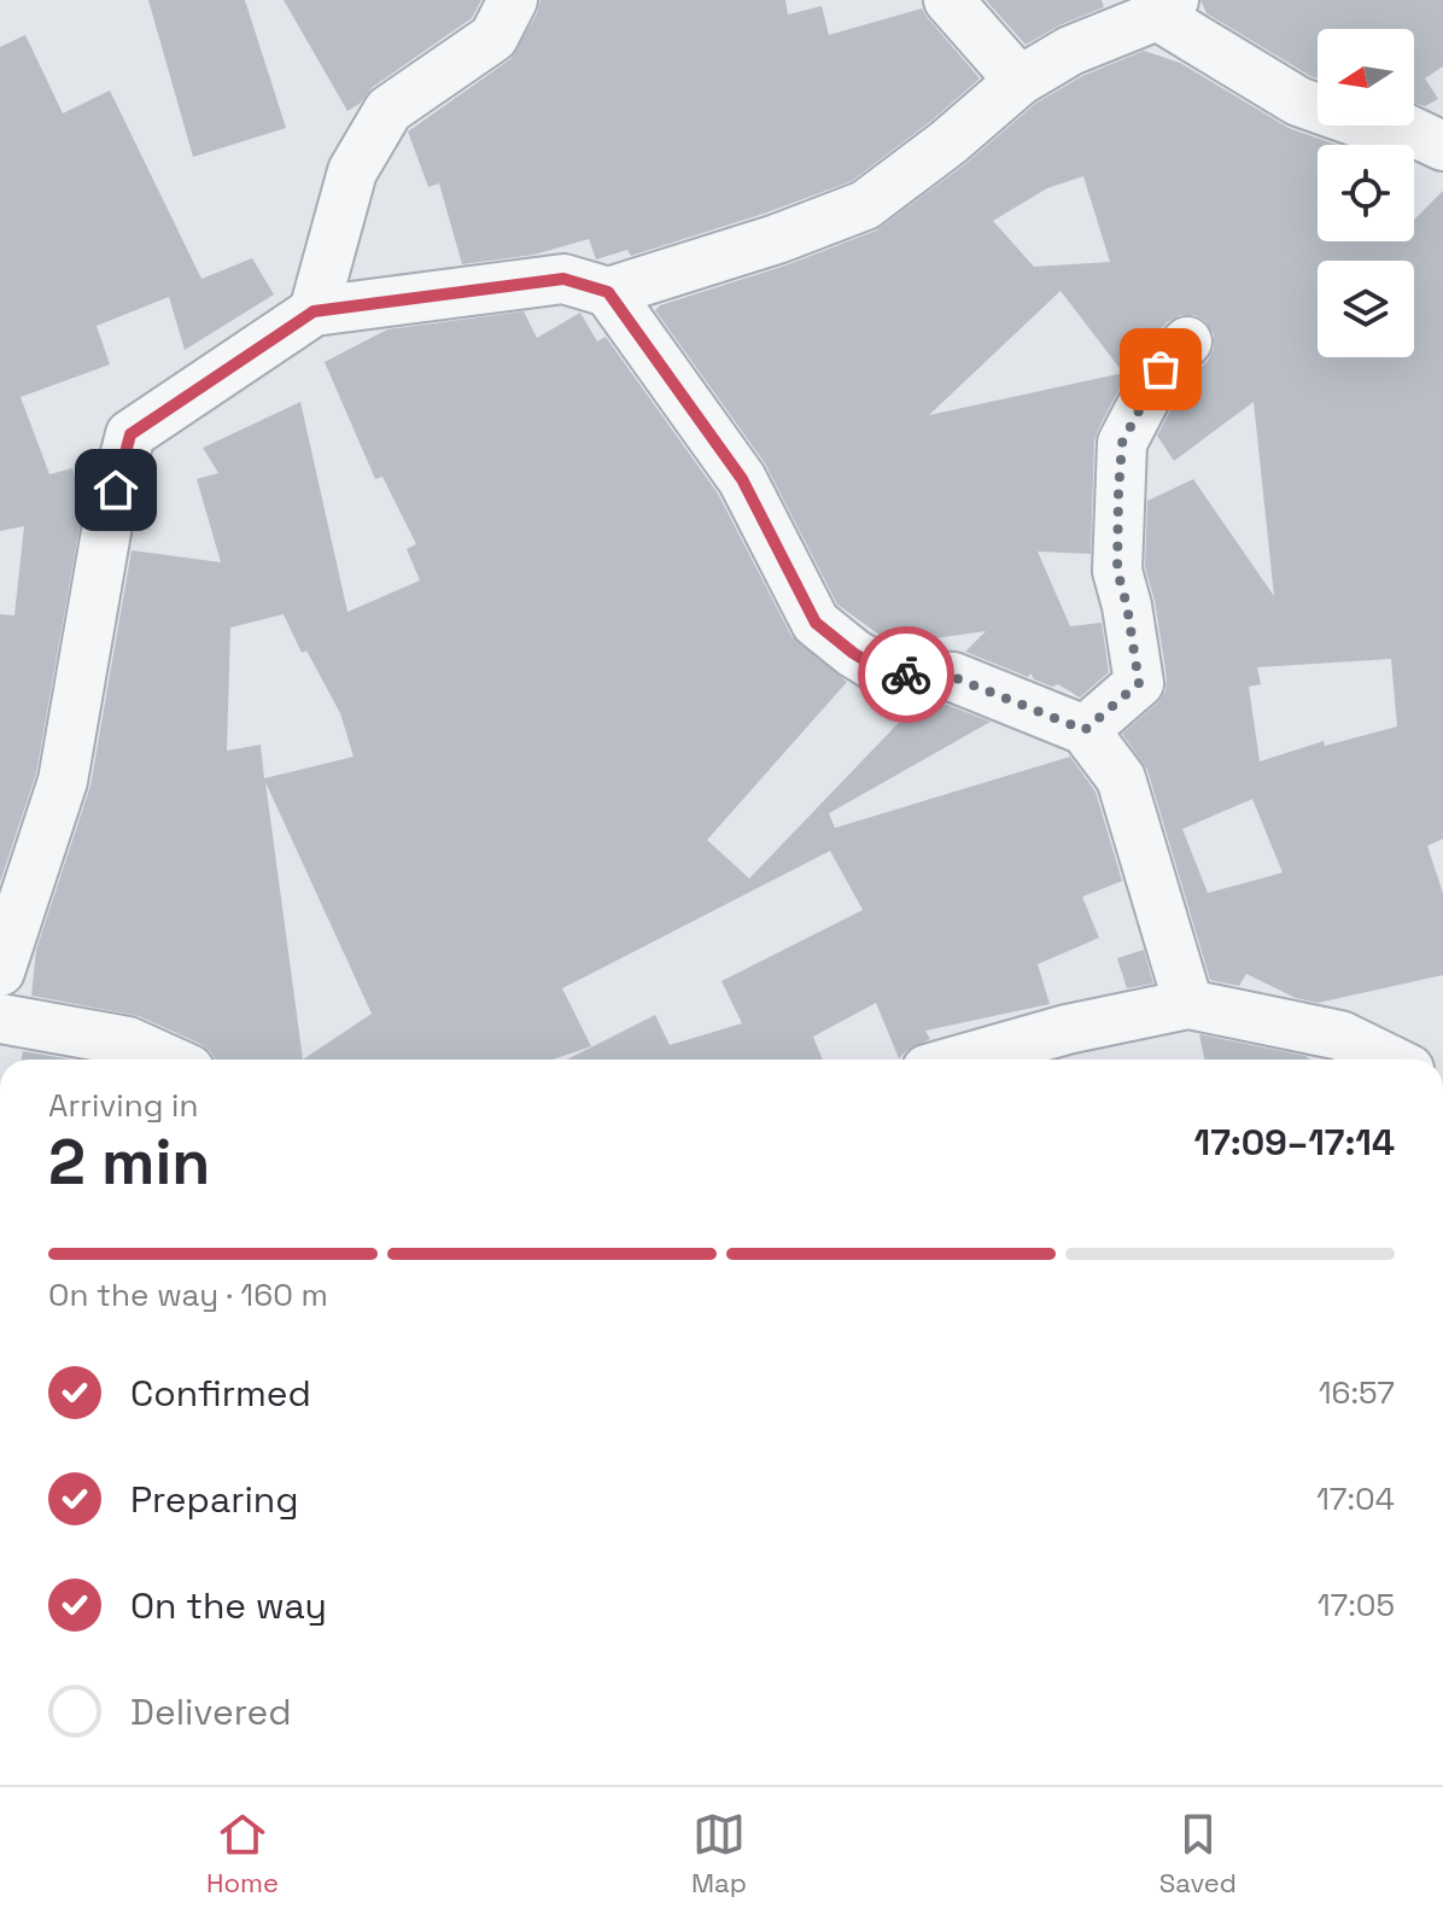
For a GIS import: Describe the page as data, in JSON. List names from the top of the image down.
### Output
{
  "north": "left",
  "page": {
    "heading": ["2 min", "Arriving in", "17:09–17:14"],
    "bar": "On the way · 160 m",
    "list": [
      ["Confirmed", "16:57"],
      ["Preparing", "17:04"],
      ["On the way", "17:05"],
      "Delivered"
    ],
    "tabs": ["Home", "Map", "Saved"]
  }
}
